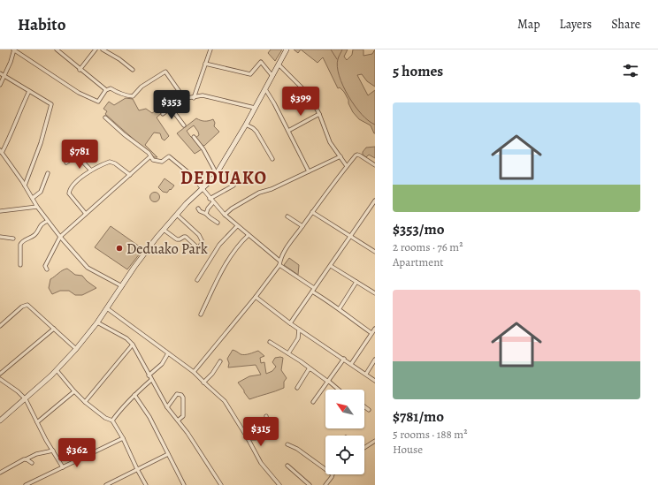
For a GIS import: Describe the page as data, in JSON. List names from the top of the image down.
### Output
{
  "districts": ["DEDUAKO"],
  "places": ["Deduako Park"],
  "north": "top left",
  "page": {
    "header": "Habito",
    "nav": ["Map", "Layers", "Share"],
    "heading": "5 homes",
    "price": [
      "$399",
      "$353",
      "$781",
      "$315",
      "$362"
    ],
    "list": [
      {
        "name": "$353/mo",
        "note": "2 rooms · 76 m² · Apartment"
      },
      {
        "name": "$781/mo",
        "note": "5 rooms · 188 m² · House"
      }
    ]
  }
}
